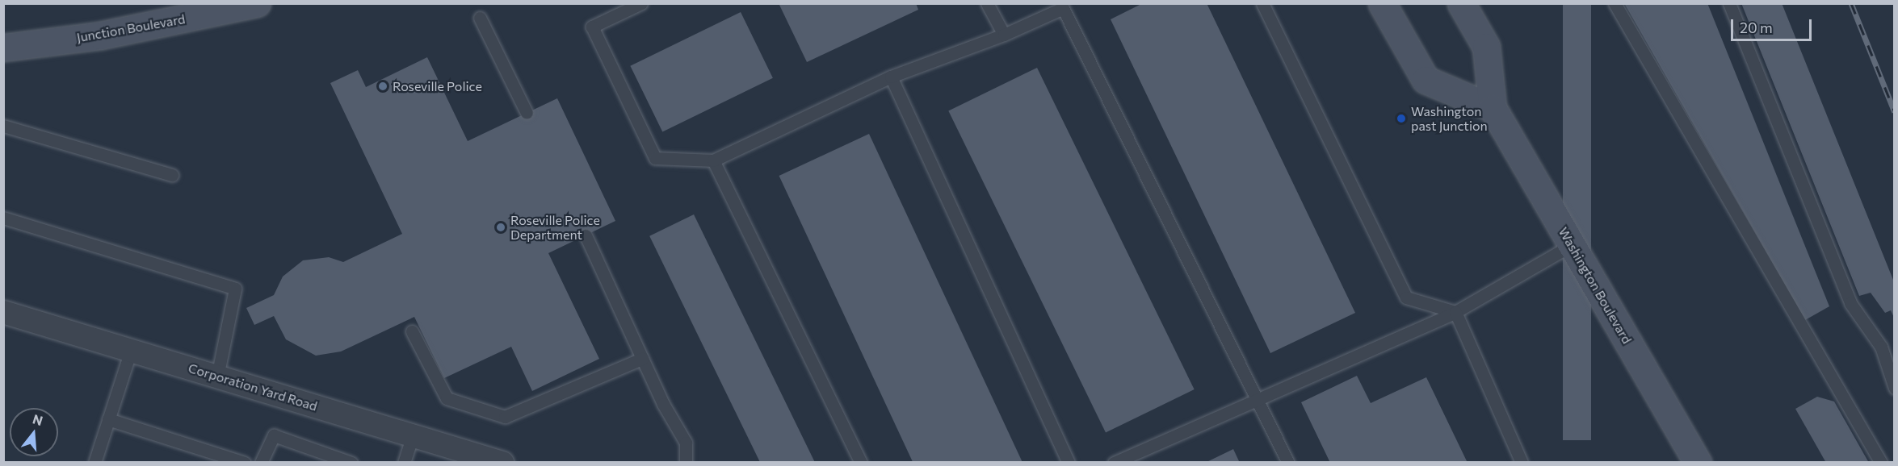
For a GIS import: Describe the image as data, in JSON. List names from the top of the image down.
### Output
{
  "streets": {
    "main road": ["Junction Boulevard", "Washington Boulevard"],
    "street": ["Corporation Yard Road"]
  },
  "places": ["Roseville Police", "Washington past Junction", "Roseville Police Department"],
  "scale_bar": "20 m",
  "north": "top"
}
